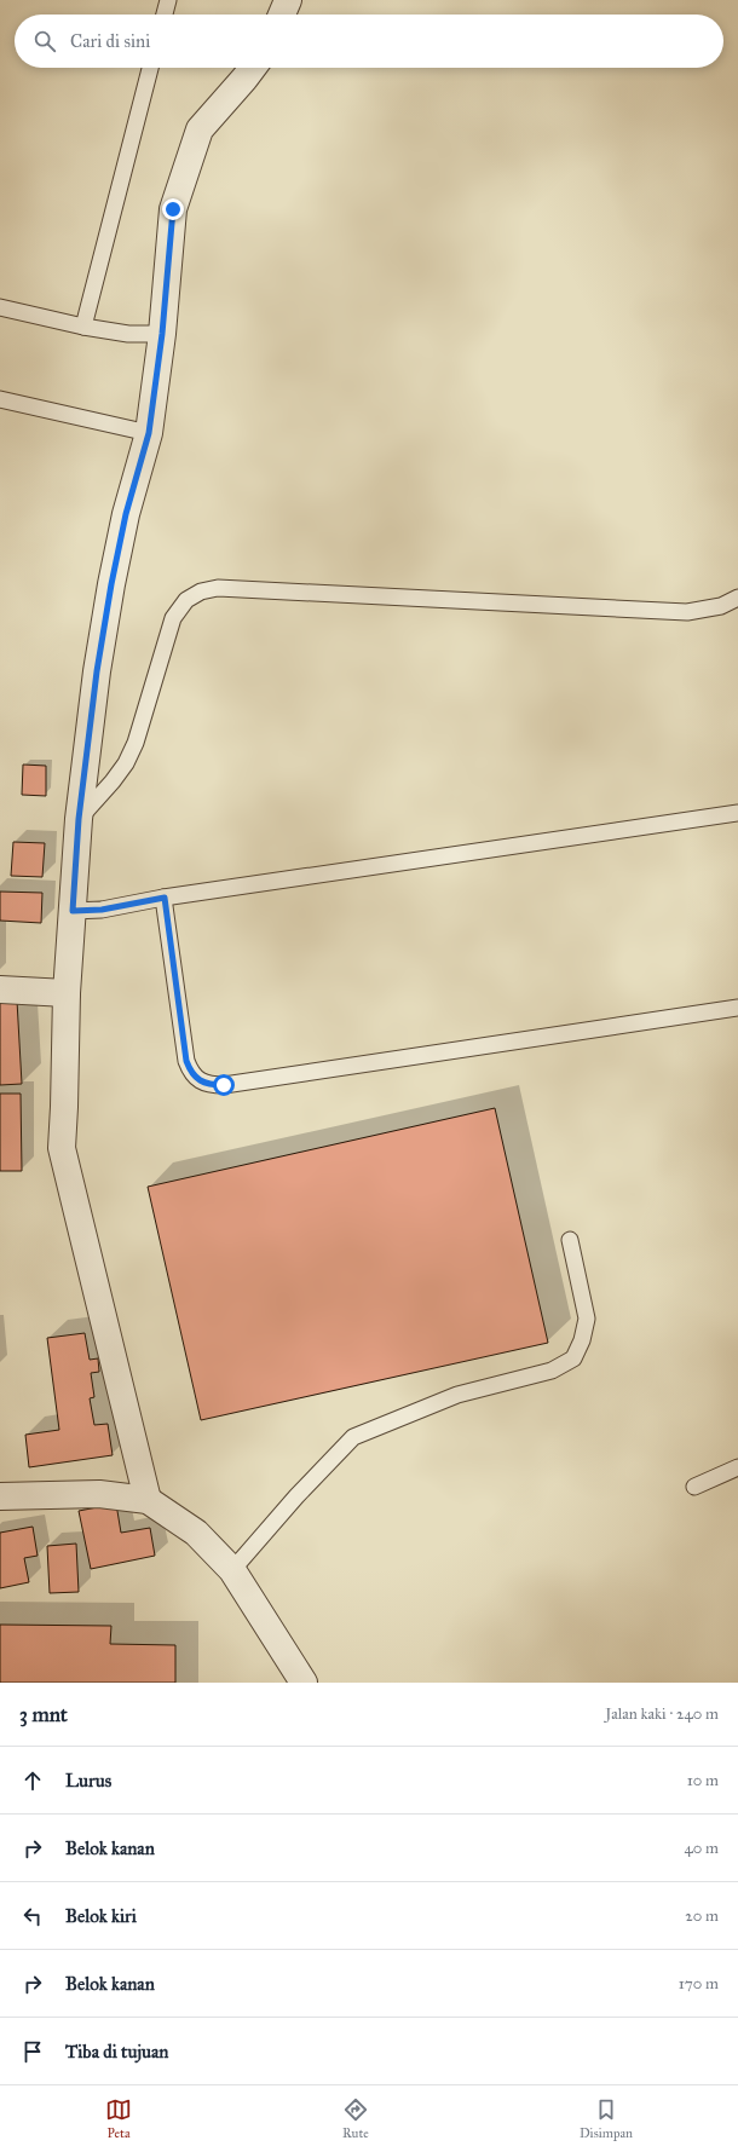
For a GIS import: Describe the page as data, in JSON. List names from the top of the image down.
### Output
{
  "page": {
    "search": "Cari di sini",
    "heading": ["3 mnt", "Jalan kaki · 240 m"],
    "list": [
      ["Lurus", "10 m"],
      ["Belok kanan", "40 m"],
      ["Belok kiri", "20 m"],
      ["Belok kanan", "170 m"],
      "Tiba di tujuan"
    ],
    "nav": ["Peta", "Rute", "Disimpan"]
  }
}
